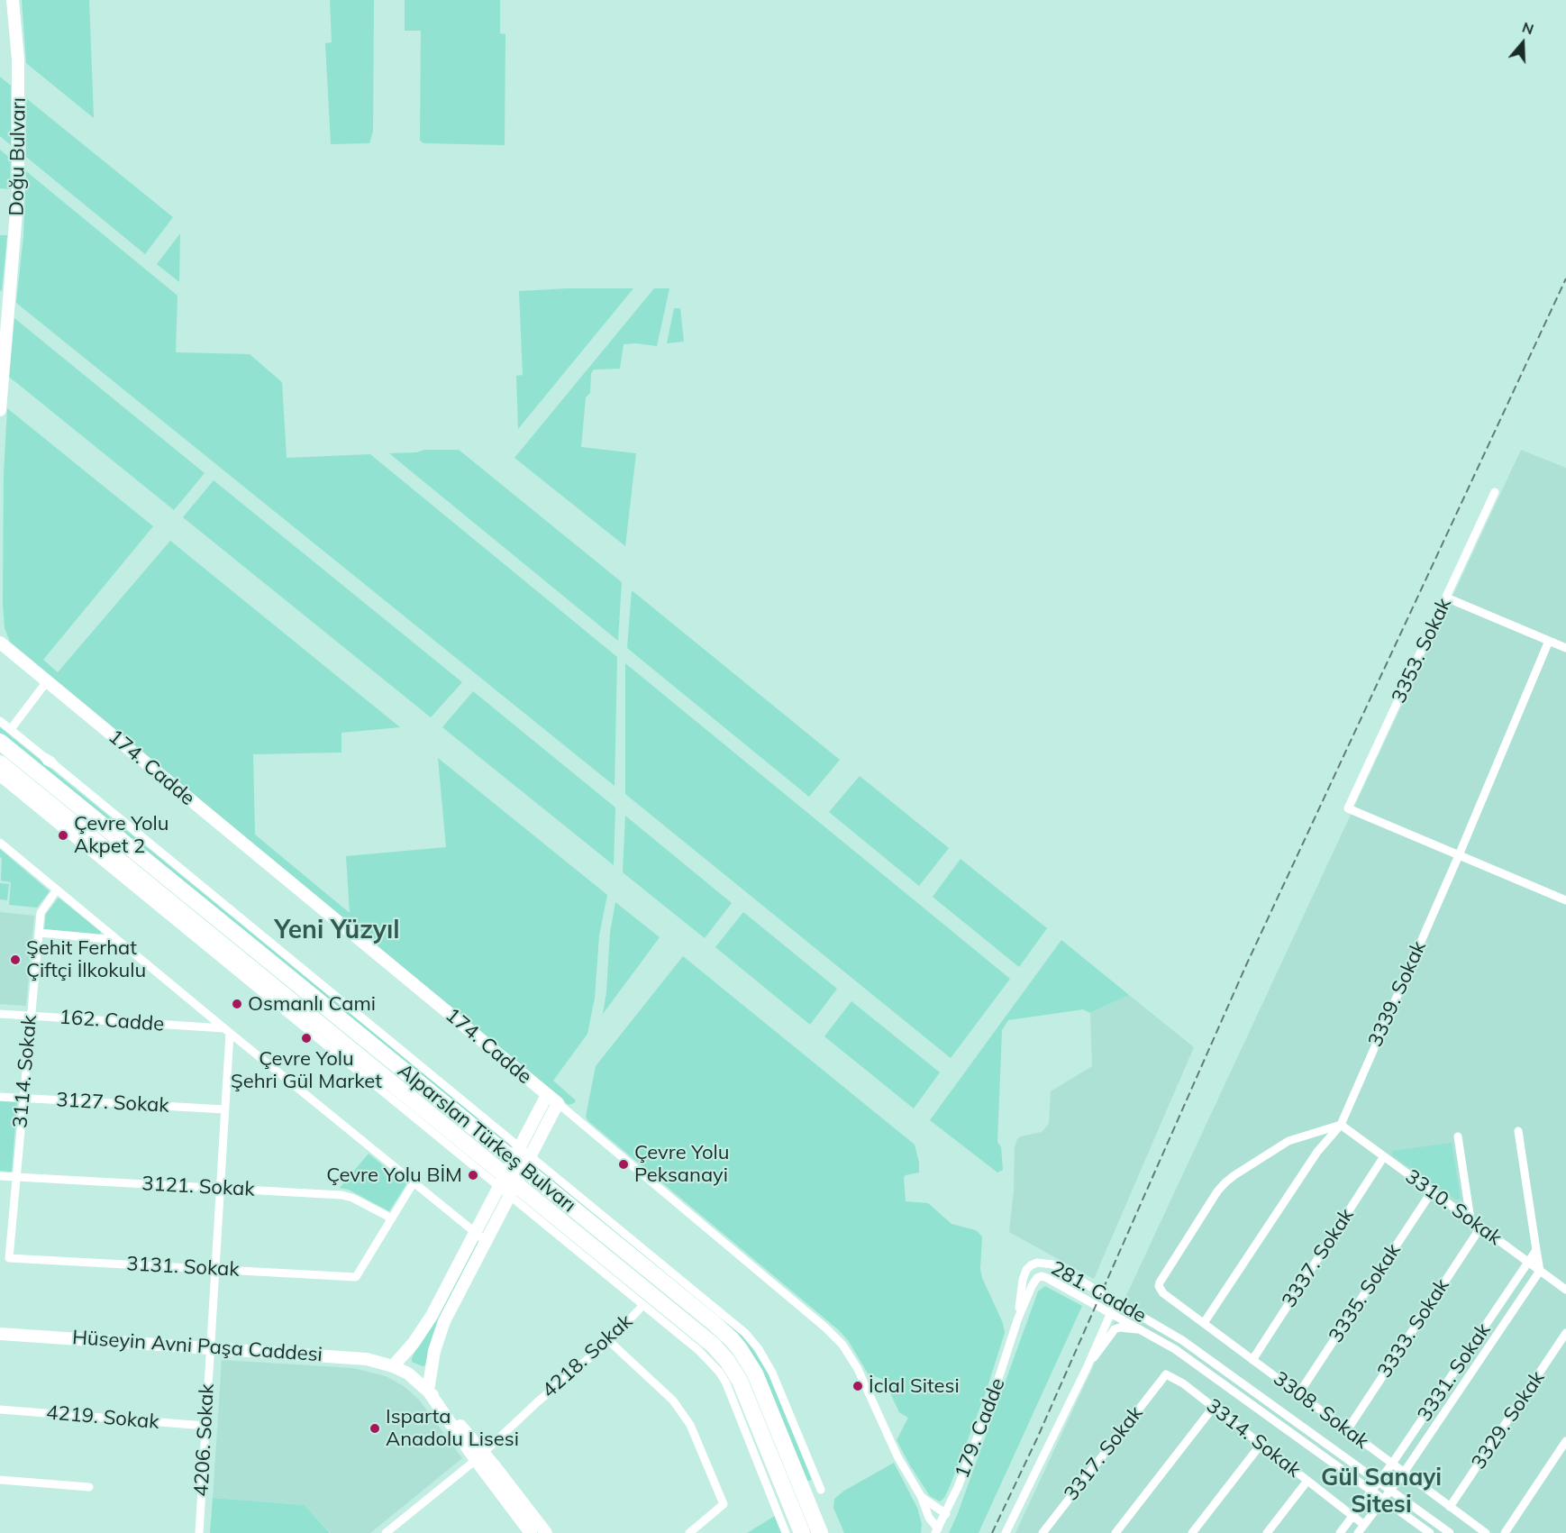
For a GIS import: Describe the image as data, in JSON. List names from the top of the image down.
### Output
{
  "streets": {
    "highway": ["Alparslan Türkeş Bulvarı"],
    "street": [
      "Doğu Bulvarı",
      "3353. Sokak",
      "174. Cadde",
      "3339. Sokak",
      "162. Cadde",
      "3114. Sokak",
      "3127. Sokak",
      "3121. Sokak",
      "3310. Sokak",
      "3337. Sokak",
      "3131. Sokak",
      "281. Cadde",
      "3335. Sokak",
      "3333. Sokak",
      "Hüseyin Avni Paşa Caddesi",
      "4218. Sokak",
      "3331. Sokak",
      "3308. Sokak",
      "4219. Sokak",
      "3329. Sokak",
      "179. Cadde",
      "3314. Sokak",
      "4206. Sokak",
      "3317. Sokak"
    ]
  },
  "crossings": [
    ["3353. Sokak", "3339. Sokak"],
    ["174. Cadde", "179. Cadde"],
    ["3339. Sokak", "3310. Sokak"],
    ["3339. Sokak", "3308. Sokak"],
    ["162. Cadde", "3114. Sokak"],
    ["162. Cadde", "4206. Sokak"],
    ["3114. Sokak", "3127. Sokak"],
    ["3114. Sokak", "3121. Sokak"],
    ["3114. Sokak", "3131. Sokak"],
    ["3127. Sokak", "4206. Sokak"],
    ["3121. Sokak", "3131. Sokak"],
    ["3121. Sokak", "4206. Sokak"],
    ["3310. Sokak", "3337. Sokak"],
    ["3310. Sokak", "3335. Sokak"],
    ["3310. Sokak", "3333. Sokak"],
    ["3310. Sokak", "3331. Sokak"],
    ["3310. Sokak", "3308. Sokak"],
    ["3337. Sokak", "3308. Sokak"],
    ["3131. Sokak", "4206. Sokak"],
    ["281. Cadde", "3331. Sokak"],
    ["281. Cadde", "179. Cadde"],
    ["3335. Sokak", "3308. Sokak"],
    ["3333. Sokak", "3308. Sokak"],
    ["Hüseyin Avni Paşa Caddesi", "4218. Sokak"],
    ["Hüseyin Avni Paşa Caddesi", "4206. Sokak"],
    ["3331. Sokak", "3308. Sokak"],
    ["3331. Sokak", "3314. Sokak"],
    ["3308. Sokak", "3329. Sokak"],
    ["4219. Sokak", "4206. Sokak"],
    ["3314. Sokak", "3317. Sokak"]
  ],
  "districts": ["Yeni Yüzyıl", "Gül Sanayi Sitesi"],
  "places": [
    "Çevre Yolu Akpet 2",
    "Şehit Ferhat Çiftçi İlkokulu",
    "Osmanlı Cami",
    "Çevre Yolu Şehri Gül Market",
    "Çevre Yolu Peksanayi",
    "Çevre Yolu BİM",
    "İclal Sitesi",
    "Isparta Anadolu Lisesi"
  ],
  "north": "top"
}
